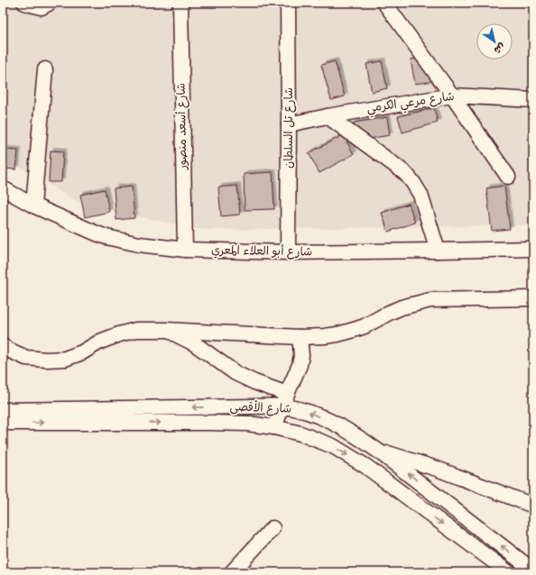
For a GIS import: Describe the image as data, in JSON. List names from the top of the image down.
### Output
{
  "streets": {
    "street": [
      "شارع مرعي الكرمي",
      "شارع أسعد منصور",
      "شارع تل السلطان",
      "شارع أبو العلاء المعري",
      "شارع الأقصى"
    ]
  },
  "crossings": [
    ["شارع مرعي الكرمي", "شارع تل السلطان"],
    ["شارع أسعد منصور", "شارع أبو العلاء المعري"],
    ["شارع تل السلطان", "شارع أبو العلاء المعري"]
  ],
  "north": "bottom right"
}
